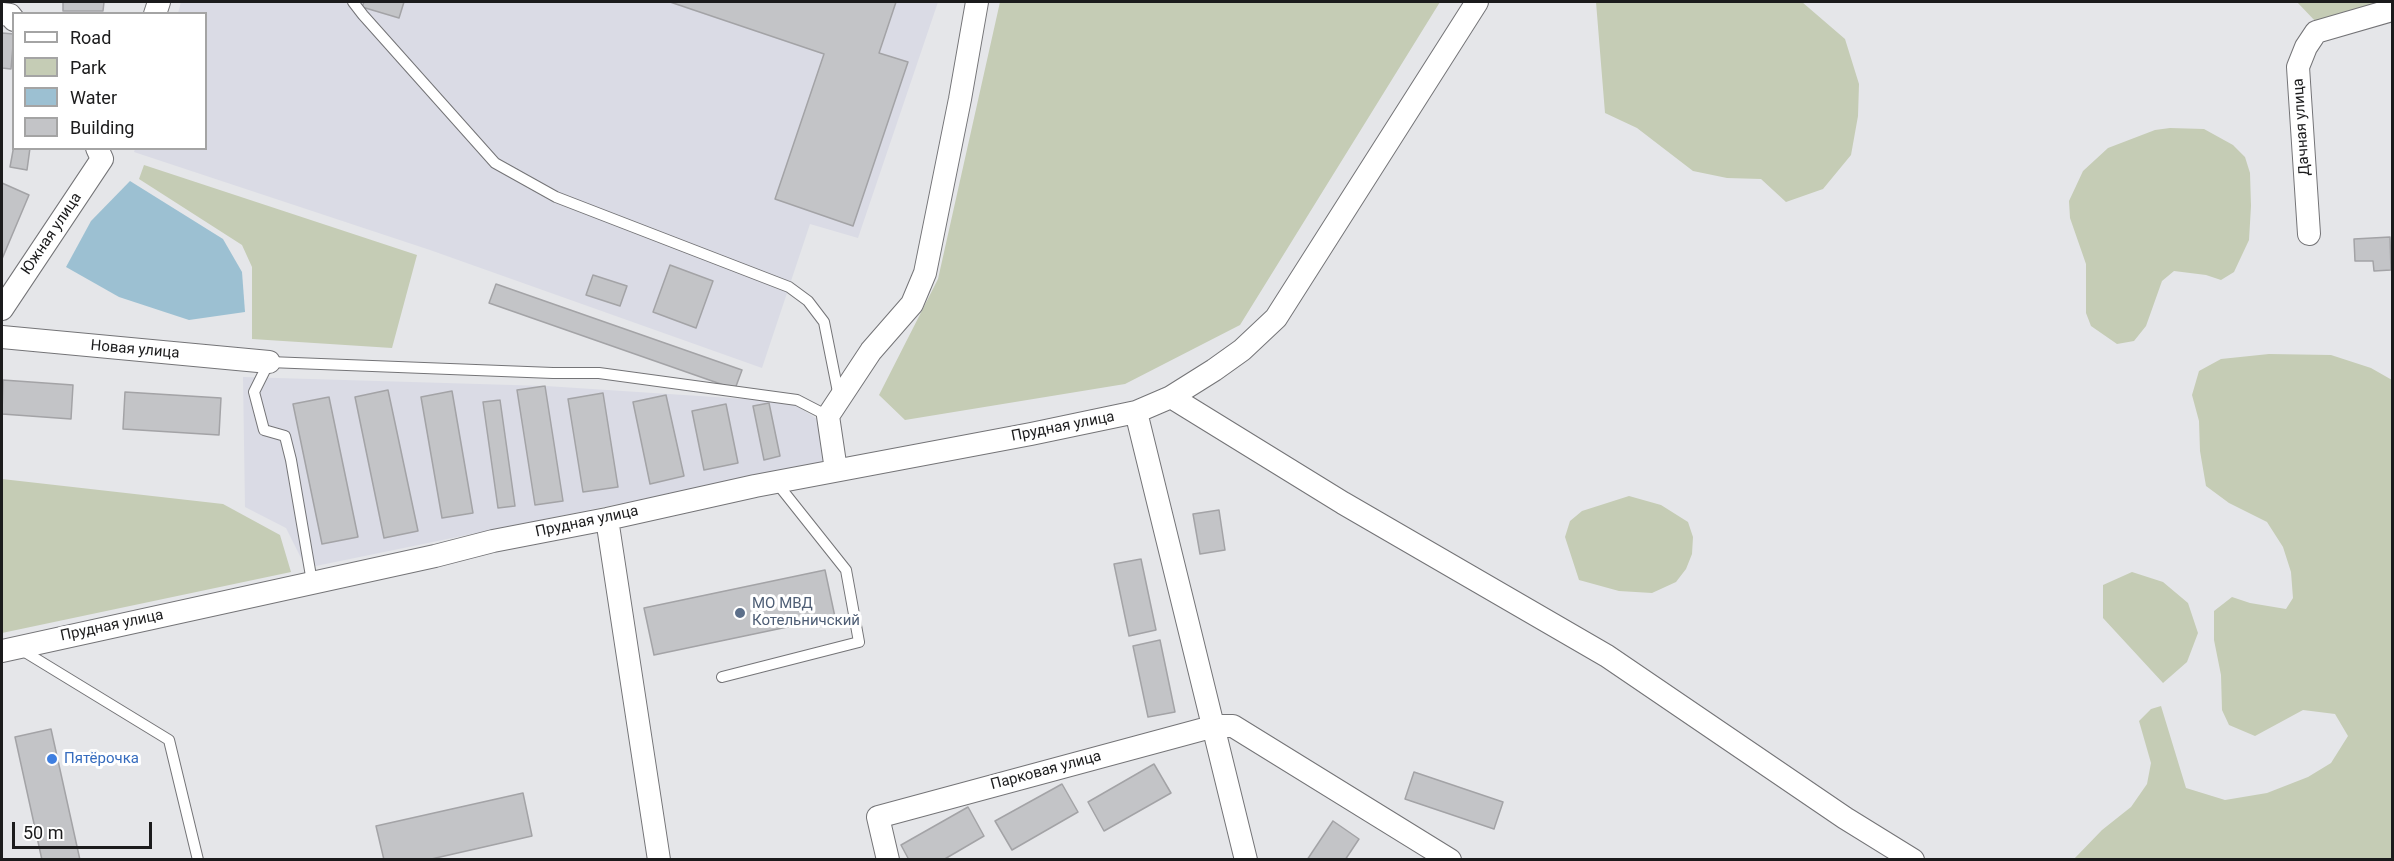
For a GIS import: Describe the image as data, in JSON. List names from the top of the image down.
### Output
{
  "streets": {
    "street": [
      "Дачная улица",
      "Южная улица",
      "Новая улица",
      "Прудная улица",
      "Парковая улица"
    ]
  },
  "places": ["МО МВД Котельничский", "Пятёрочка"],
  "legend": [
    "Road",
    "Park",
    "Water",
    "Building"
  ],
  "scale_bar": "50 m"
}
